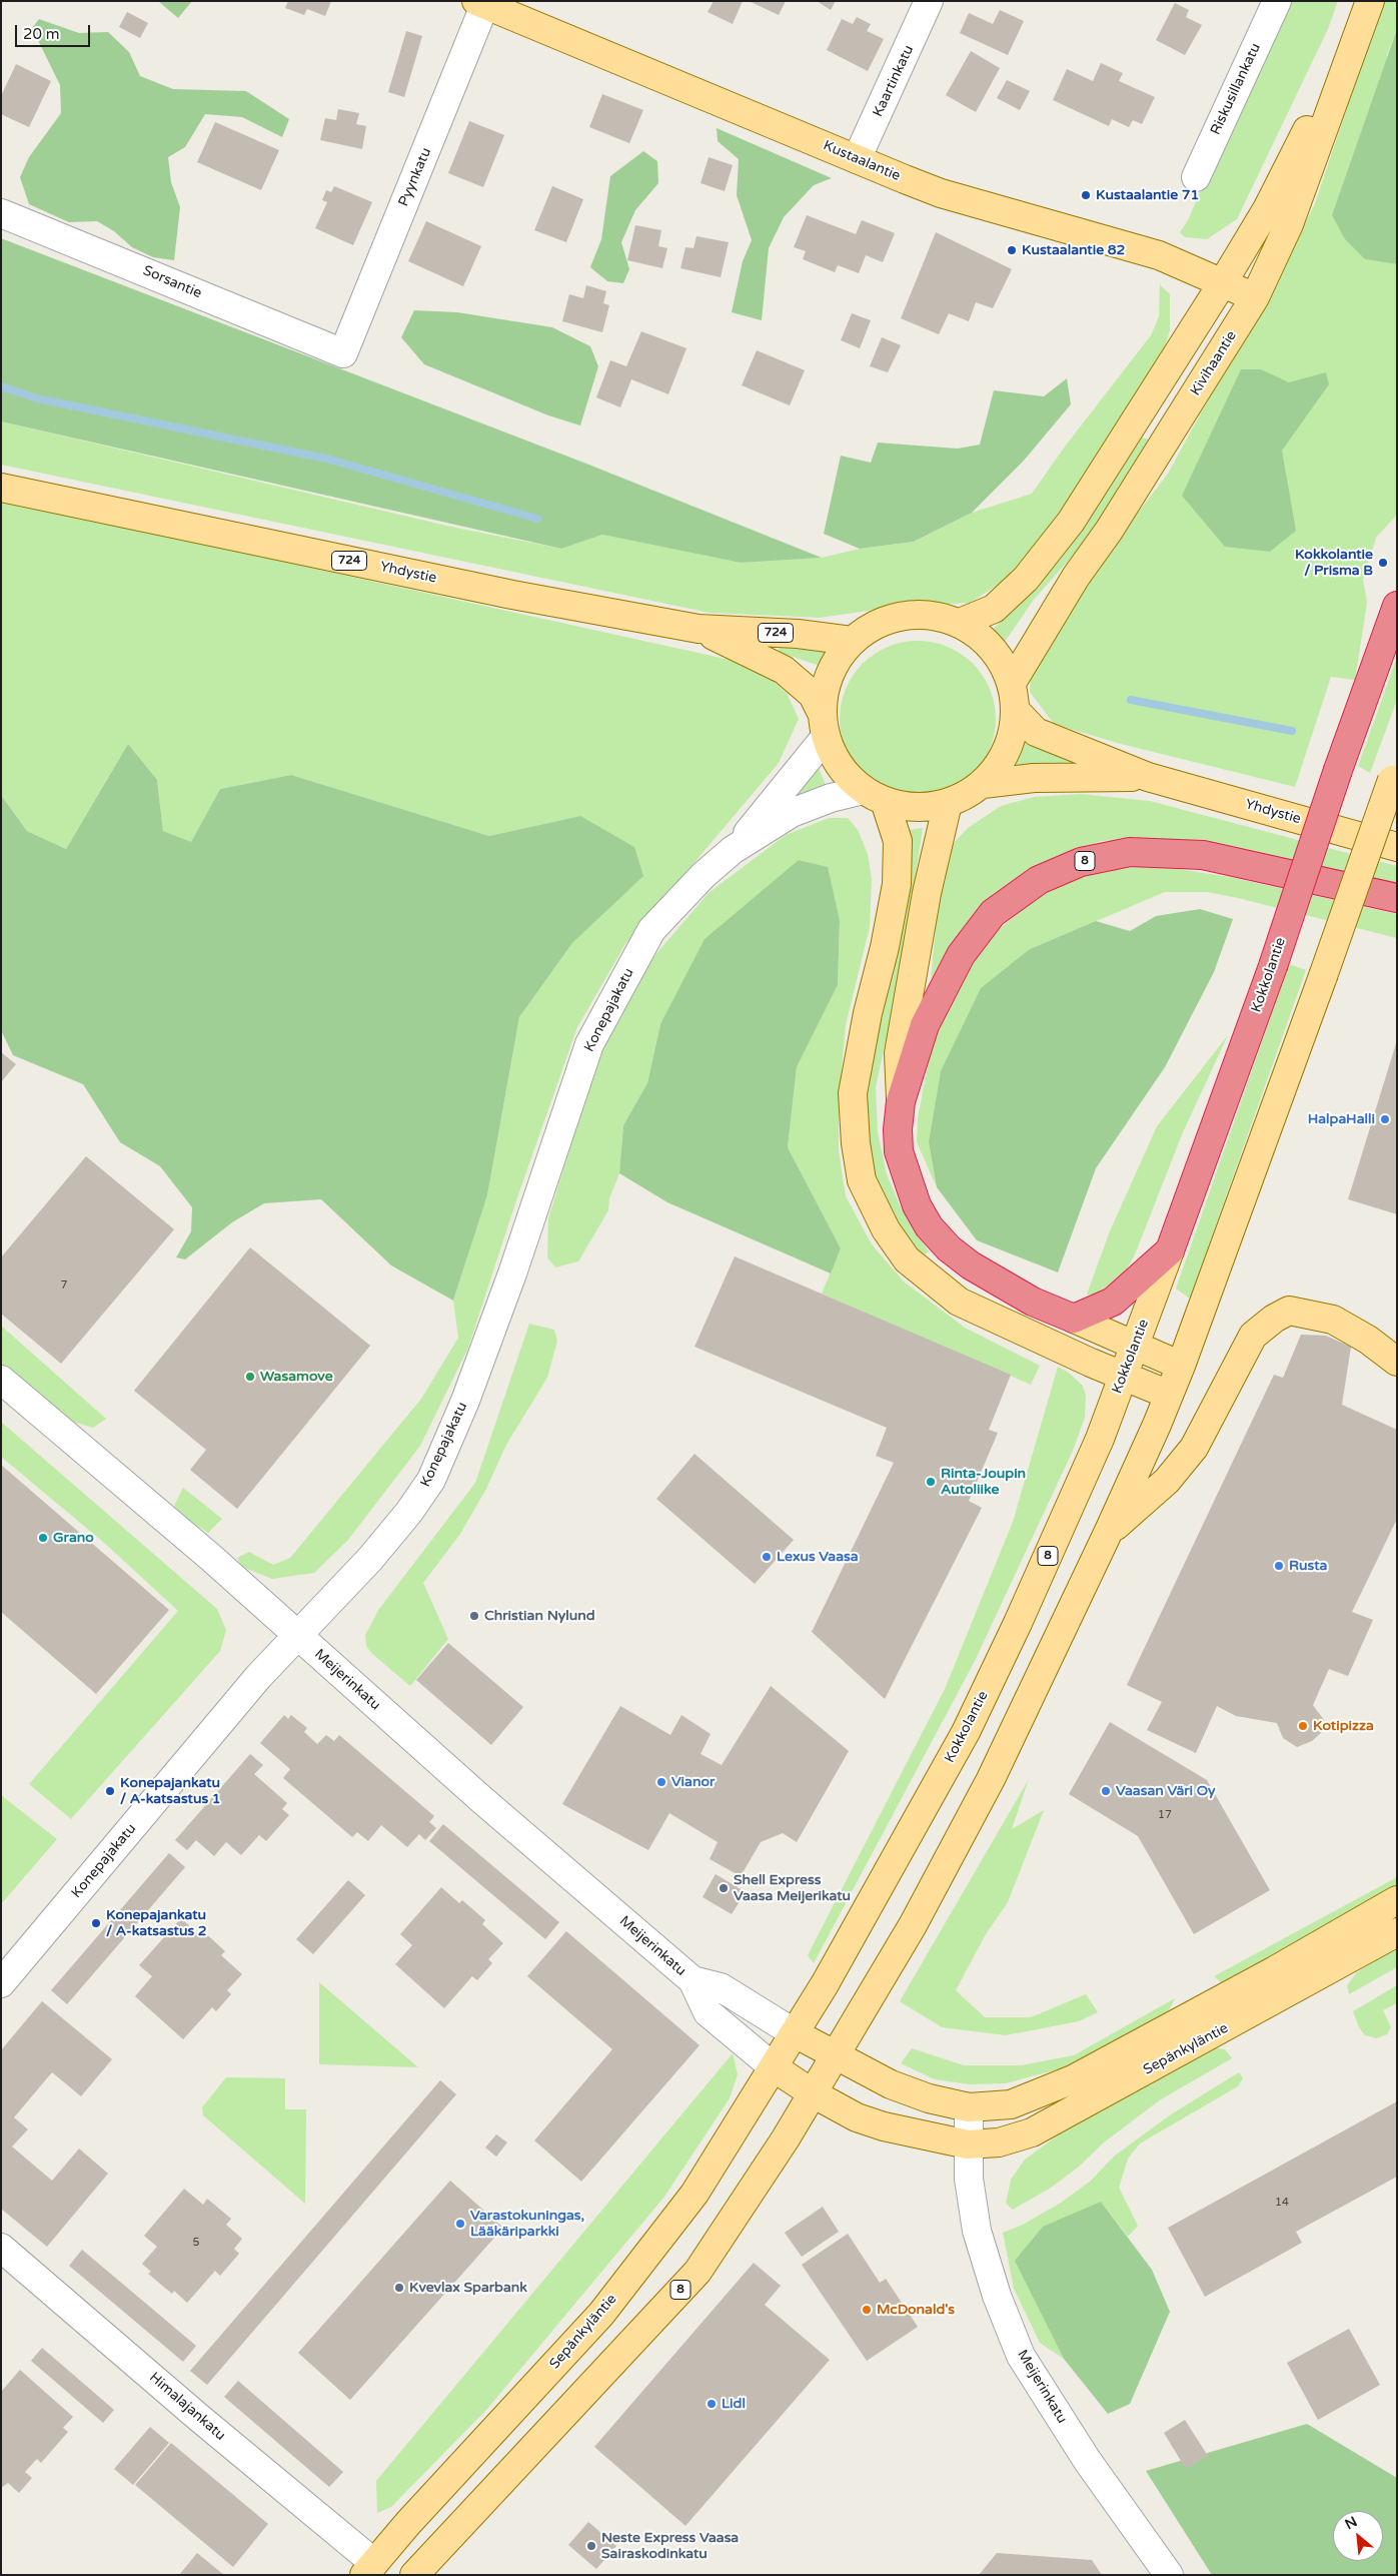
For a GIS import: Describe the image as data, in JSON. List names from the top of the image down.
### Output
{
  "streets": {
    "highway": ["8", "Kokkolantie"],
    "main road": [
      "Kustaalantie",
      "Kivihaantie",
      "724",
      "Yhdystie",
      "Meijerinkatu",
      "Sepänkyläntie"
    ],
    "street": [
      "Kaartinkatu",
      "Riskusillankatu",
      "Pyynkatu",
      "Sorsantie",
      "Konepajakatu",
      "Himalajankatu"
    ]
  },
  "crossings": [
    ["Kaartinkatu", "Kustaalantie"],
    ["Kustaalantie", "Pyynkatu"],
    ["Kustaalantie", "Kivihaantie"],
    ["Pyynkatu", "Sorsantie"],
    ["Yhdystie", "Konepajakatu"],
    ["8", "Kokkolantie"],
    ["8", "Meijerinkatu"],
    ["Kokkolantie", "Meijerinkatu"],
    ["Kokkolantie", "Sepänkyläntie"],
    ["Konepajakatu", "Meijerinkatu"],
    ["Meijerinkatu", "Sepänkyläntie"],
    ["Sepänkyläntie", "Himalajankatu"]
  ],
  "places": [
    "Kustaalantie 71",
    "Kustaalantie 82",
    "Kokkolantie / Prisma B",
    "HalpaHalli",
    "Wasamove",
    "Rinta-Joupin Autoliike",
    "Grano",
    "Lexus Vaasa",
    "Rusta",
    "Christian Nylund",
    "Kotipizza",
    "Vianor",
    "Konepajankatu / A-katsastus 1",
    "Vaasan Väri Oy",
    "Shell Express Vaasa Meijerikatu",
    "Konepajankatu / A-katsastus 2",
    "Varastokuningas, Lääkäriparkki",
    "Kvevlax Sparbank",
    "McDonald's",
    "Lidl",
    "Neste Express Vaasa Sairaskodinkatu"
  ],
  "house_numbers": [
    "7",
    "17",
    "14",
    "5"
  ],
  "scale_bar": "20 m",
  "north": "top left"
}
